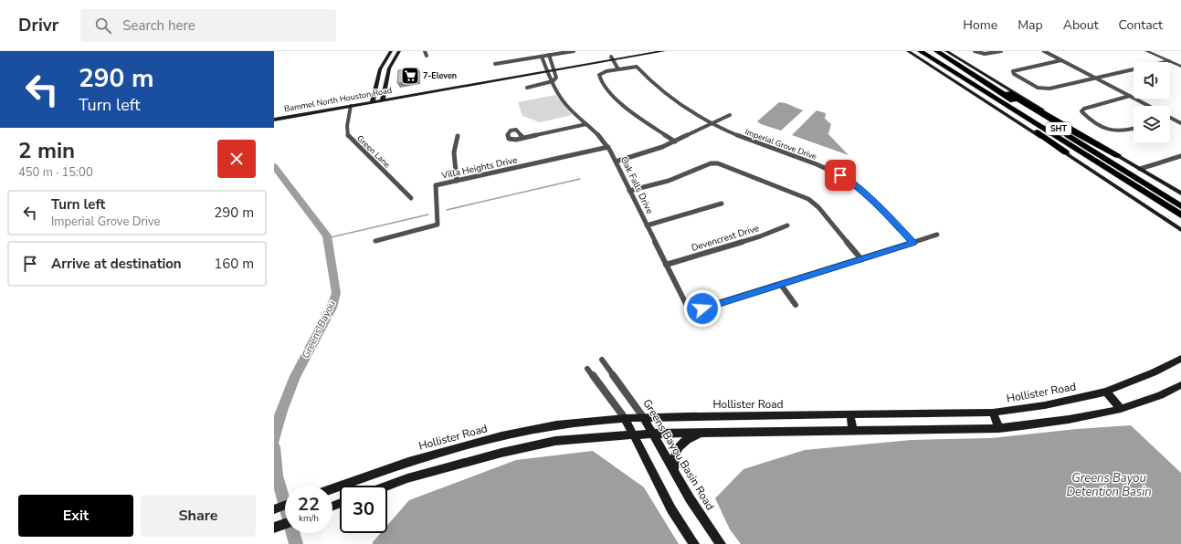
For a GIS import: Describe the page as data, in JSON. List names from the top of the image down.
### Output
{
  "streets": {
    "highway": ["SHT"],
    "main road": ["Bammel North Houston Road", "Hollister Road", "Greens Bayou Basin Road"],
    "street": [
      "Imperial Grove Drive",
      "Green Lane",
      "Villa Heights Drive",
      "Oak Falls Drive",
      "Devencrest Drive"
    ]
  },
  "crossings": [
    ["Bammel North Houston Road", "Green Lane"],
    ["Bammel North Houston Road", "Oak Falls Drive"],
    ["Villa Heights Drive", "Oak Falls Drive"],
    ["Oak Falls Drive", "Devencrest Drive"],
    ["Hollister Road", "Greens Bayou Basin Road"]
  ],
  "water": ["Greens Bayou", "Greens Bayou Detention Basin"],
  "places": {
    "supermarket": ["7-Eleven"]
  },
  "page": {
    "header": "Drivr",
    "search": "Search here",
    "nav": [
      "Home",
      "Map",
      "About",
      "Contact"
    ],
    "turn": ["290 m", "Turn left"],
    "heading": ["2 min", "450 m · 15:00"],
    "list": [
      {
        "name": "Turn left",
        "note": "Imperial Grove Drive",
        "value": "290 m"
      },
      {
        "name": "Arrive at destination",
        "value": "160 m"
      }
    ],
    "speed": "22 km/h",
    "limit": "30",
    "buttons": ["Exit", "Share"]
  }
}
